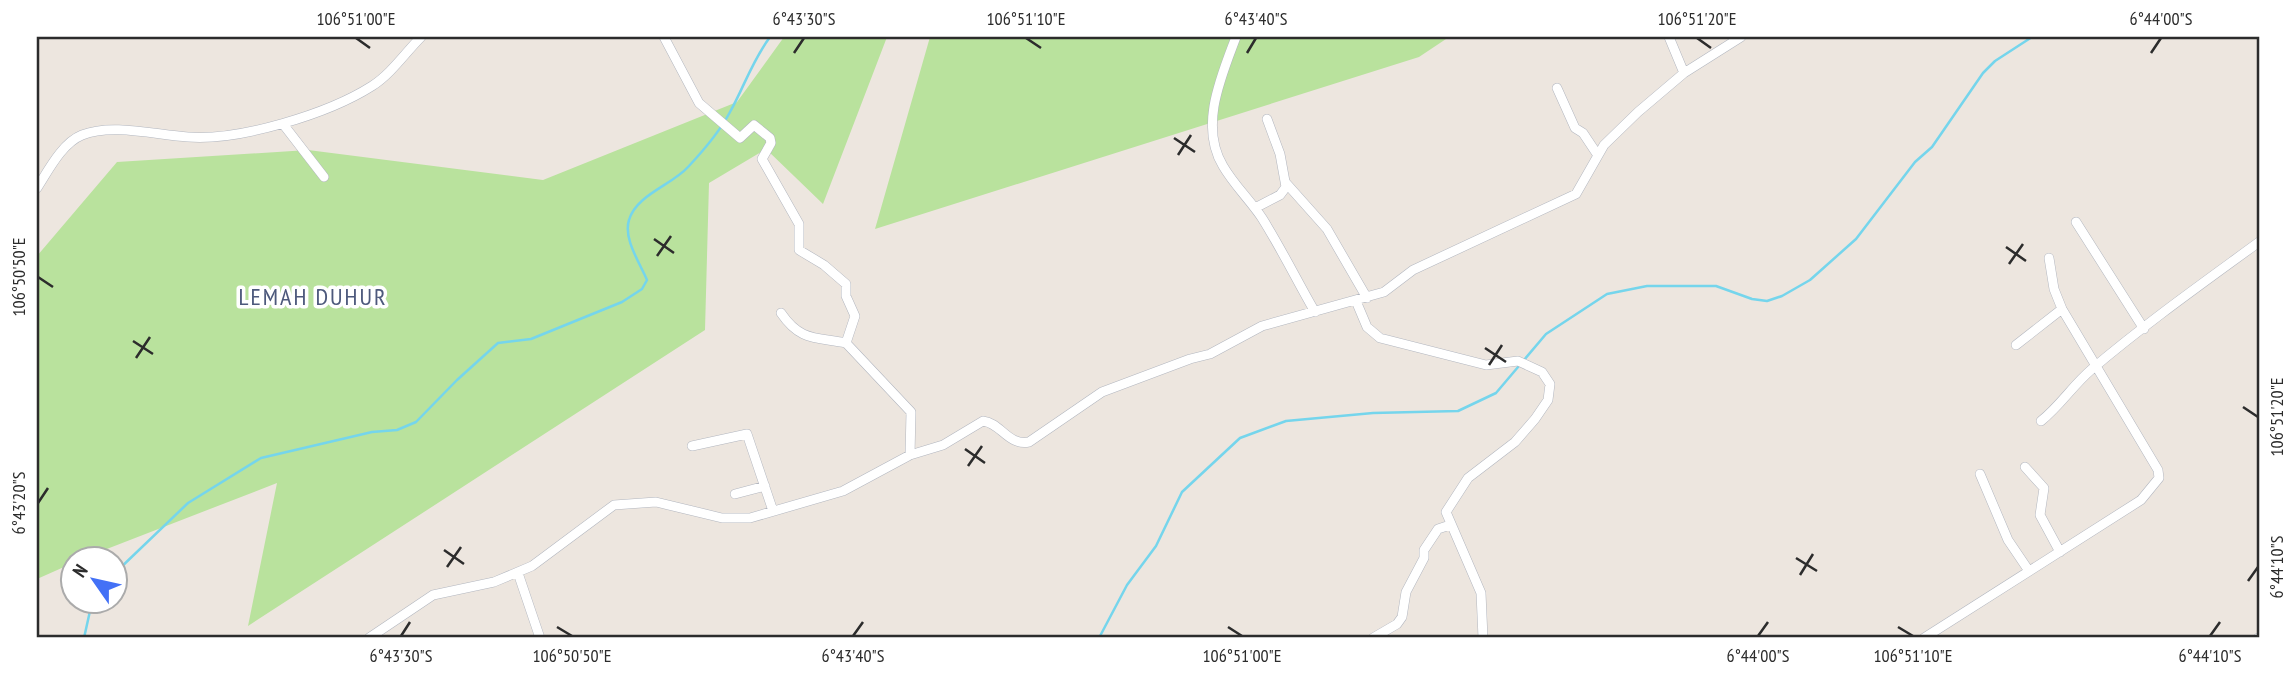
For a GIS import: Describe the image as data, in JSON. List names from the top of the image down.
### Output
{
  "districts": ["LEMAH DUHUR"],
  "north": "top left",
  "coordinates": [
    "106°51'00\"E",
    "6°43'30\"S",
    "106°51'10\"E",
    "6°43'40\"S",
    "106°51'20\"E",
    "6°44'00\"S",
    "106°50'50\"E",
    "6°43'20\"S",
    "6°44'10\"S"
  ]
}
